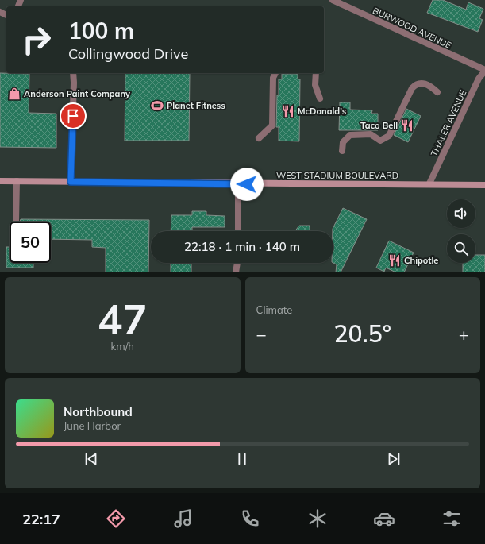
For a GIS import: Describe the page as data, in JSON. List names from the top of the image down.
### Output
{
  "streets": {
    "main road": ["WEST STADIUM BOULEVARD"],
    "street": ["BURWOOD AVENUE", "THALER AVENUE"]
  },
  "crossings": [
    ["BURWOOD AVENUE", "THALER AVENUE"],
    ["THALER AVENUE", "WEST STADIUM BOULEVARD"]
  ],
  "places": {
    "shop": ["Anderson Paint Company"],
    "sports": ["Planet Fitness"],
    "restaurant": ["McDonald's", "Taco Bell", "Chipotle"]
  },
  "page": {
    "turn": ["100 m", "Collingwood Drive"],
    "limit": "50",
    "trip": "22:18 · 1 min · 140 m",
    "tile": [
      ["47", "km/h"],
      "Climate"
    ],
    "heat": ["−", "20.5°", "+"],
    "song": ["Northbound", "June Harbor"],
    "tabs": "22:17"
  }
}
